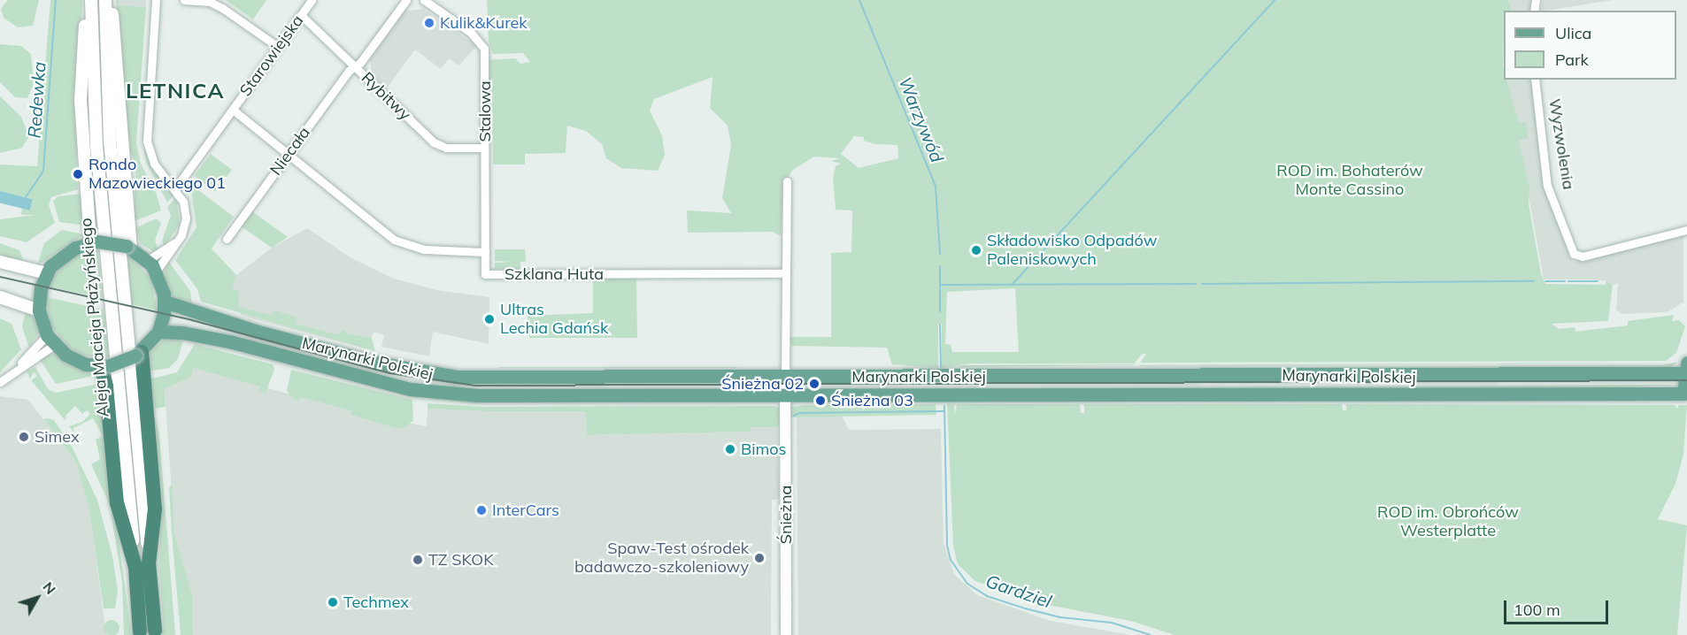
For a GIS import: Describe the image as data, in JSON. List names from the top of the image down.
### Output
{
  "streets": {
    "highway": ["Aleja Macieja Płażyńskiego"],
    "main road": ["Marynarki Polskiej"],
    "street": [
      "Starowiejska",
      "Rybitwy",
      "Stalowa",
      "Wyzwolenia",
      "Niecała",
      "Szklana Huta",
      "Śnieżna"
    ]
  },
  "crossings": [
    ["Starowiejska", "Rybitwy"],
    ["Starowiejska", "Szklana Huta"],
    ["Rybitwy", "Stalowa"],
    ["Rybitwy", "Niecała"],
    ["Stalowa", "Szklana Huta"],
    ["Niecała", "Szklana Huta"],
    ["Marynarki Polskiej", "Śnieżna"]
  ],
  "districts": ["LETNICA"],
  "water": ["Redewka", "Warzywód", "Gardziel"],
  "parks": ["ROD im. Bohaterów Monte Cassino", "ROD im. Obrońców Westerplatte"],
  "places": [
    "Kulik&Kurek",
    "Rondo Mazowieckiego 01",
    "Składowisko Odpadów Paleniskowych",
    "Ultras Lechia Gdańsk",
    "Śnieżna 02",
    "Śnieżna 03",
    "Simex",
    "Bimos",
    "InterCars",
    "Spaw-Test ośrodek badawczo-szkoleniowy",
    "TZ SKOK",
    "Techmex"
  ],
  "legend": ["Ulica", "Park"],
  "scale_bar": "100 m",
  "north": "top right"
}
